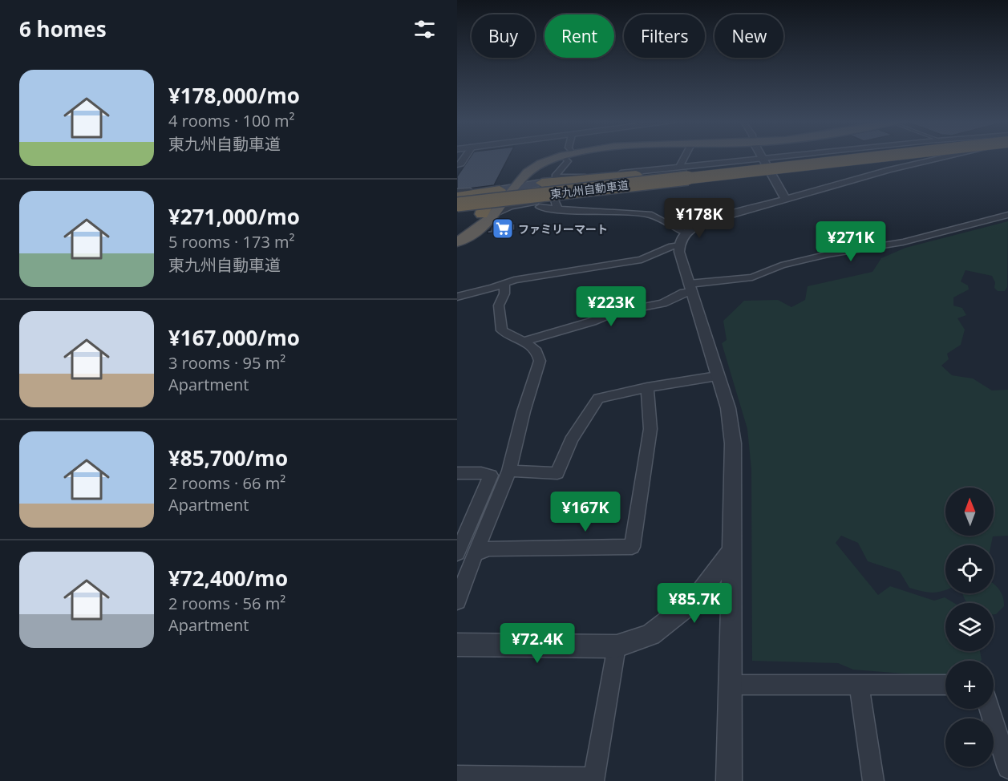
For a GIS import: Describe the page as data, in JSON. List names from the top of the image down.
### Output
{
  "streets": {
    "highway": ["東九州自動車道"]
  },
  "places": {
    "supermarket": ["ファミリーマート"]
  },
  "north": "top",
  "page": {
    "heading": "6 homes",
    "chip": [
      "Buy",
      "Rent",
      "Filters",
      "New"
    ],
    "list": [
      {
        "name": "¥178,000/mo",
        "note": "4 rooms · 100 m² · 東九州自動車道"
      },
      {
        "name": "¥271,000/mo",
        "note": "5 rooms · 173 m² · 東九州自動車道"
      },
      {
        "name": "¥167,000/mo",
        "note": "3 rooms · 95 m² · Apartment"
      },
      {
        "name": "¥85,700/mo",
        "note": "2 rooms · 66 m² · Apartment"
      },
      {
        "name": "¥72,400/mo",
        "note": "2 rooms · 56 m² · Apartment"
      }
    ],
    "price": [
      "¥178K",
      "¥271K",
      "¥223K",
      "¥167K",
      "¥85.7K",
      "¥72.4K"
    ],
    "map_buttons": ["+", "−"]
  }
}
